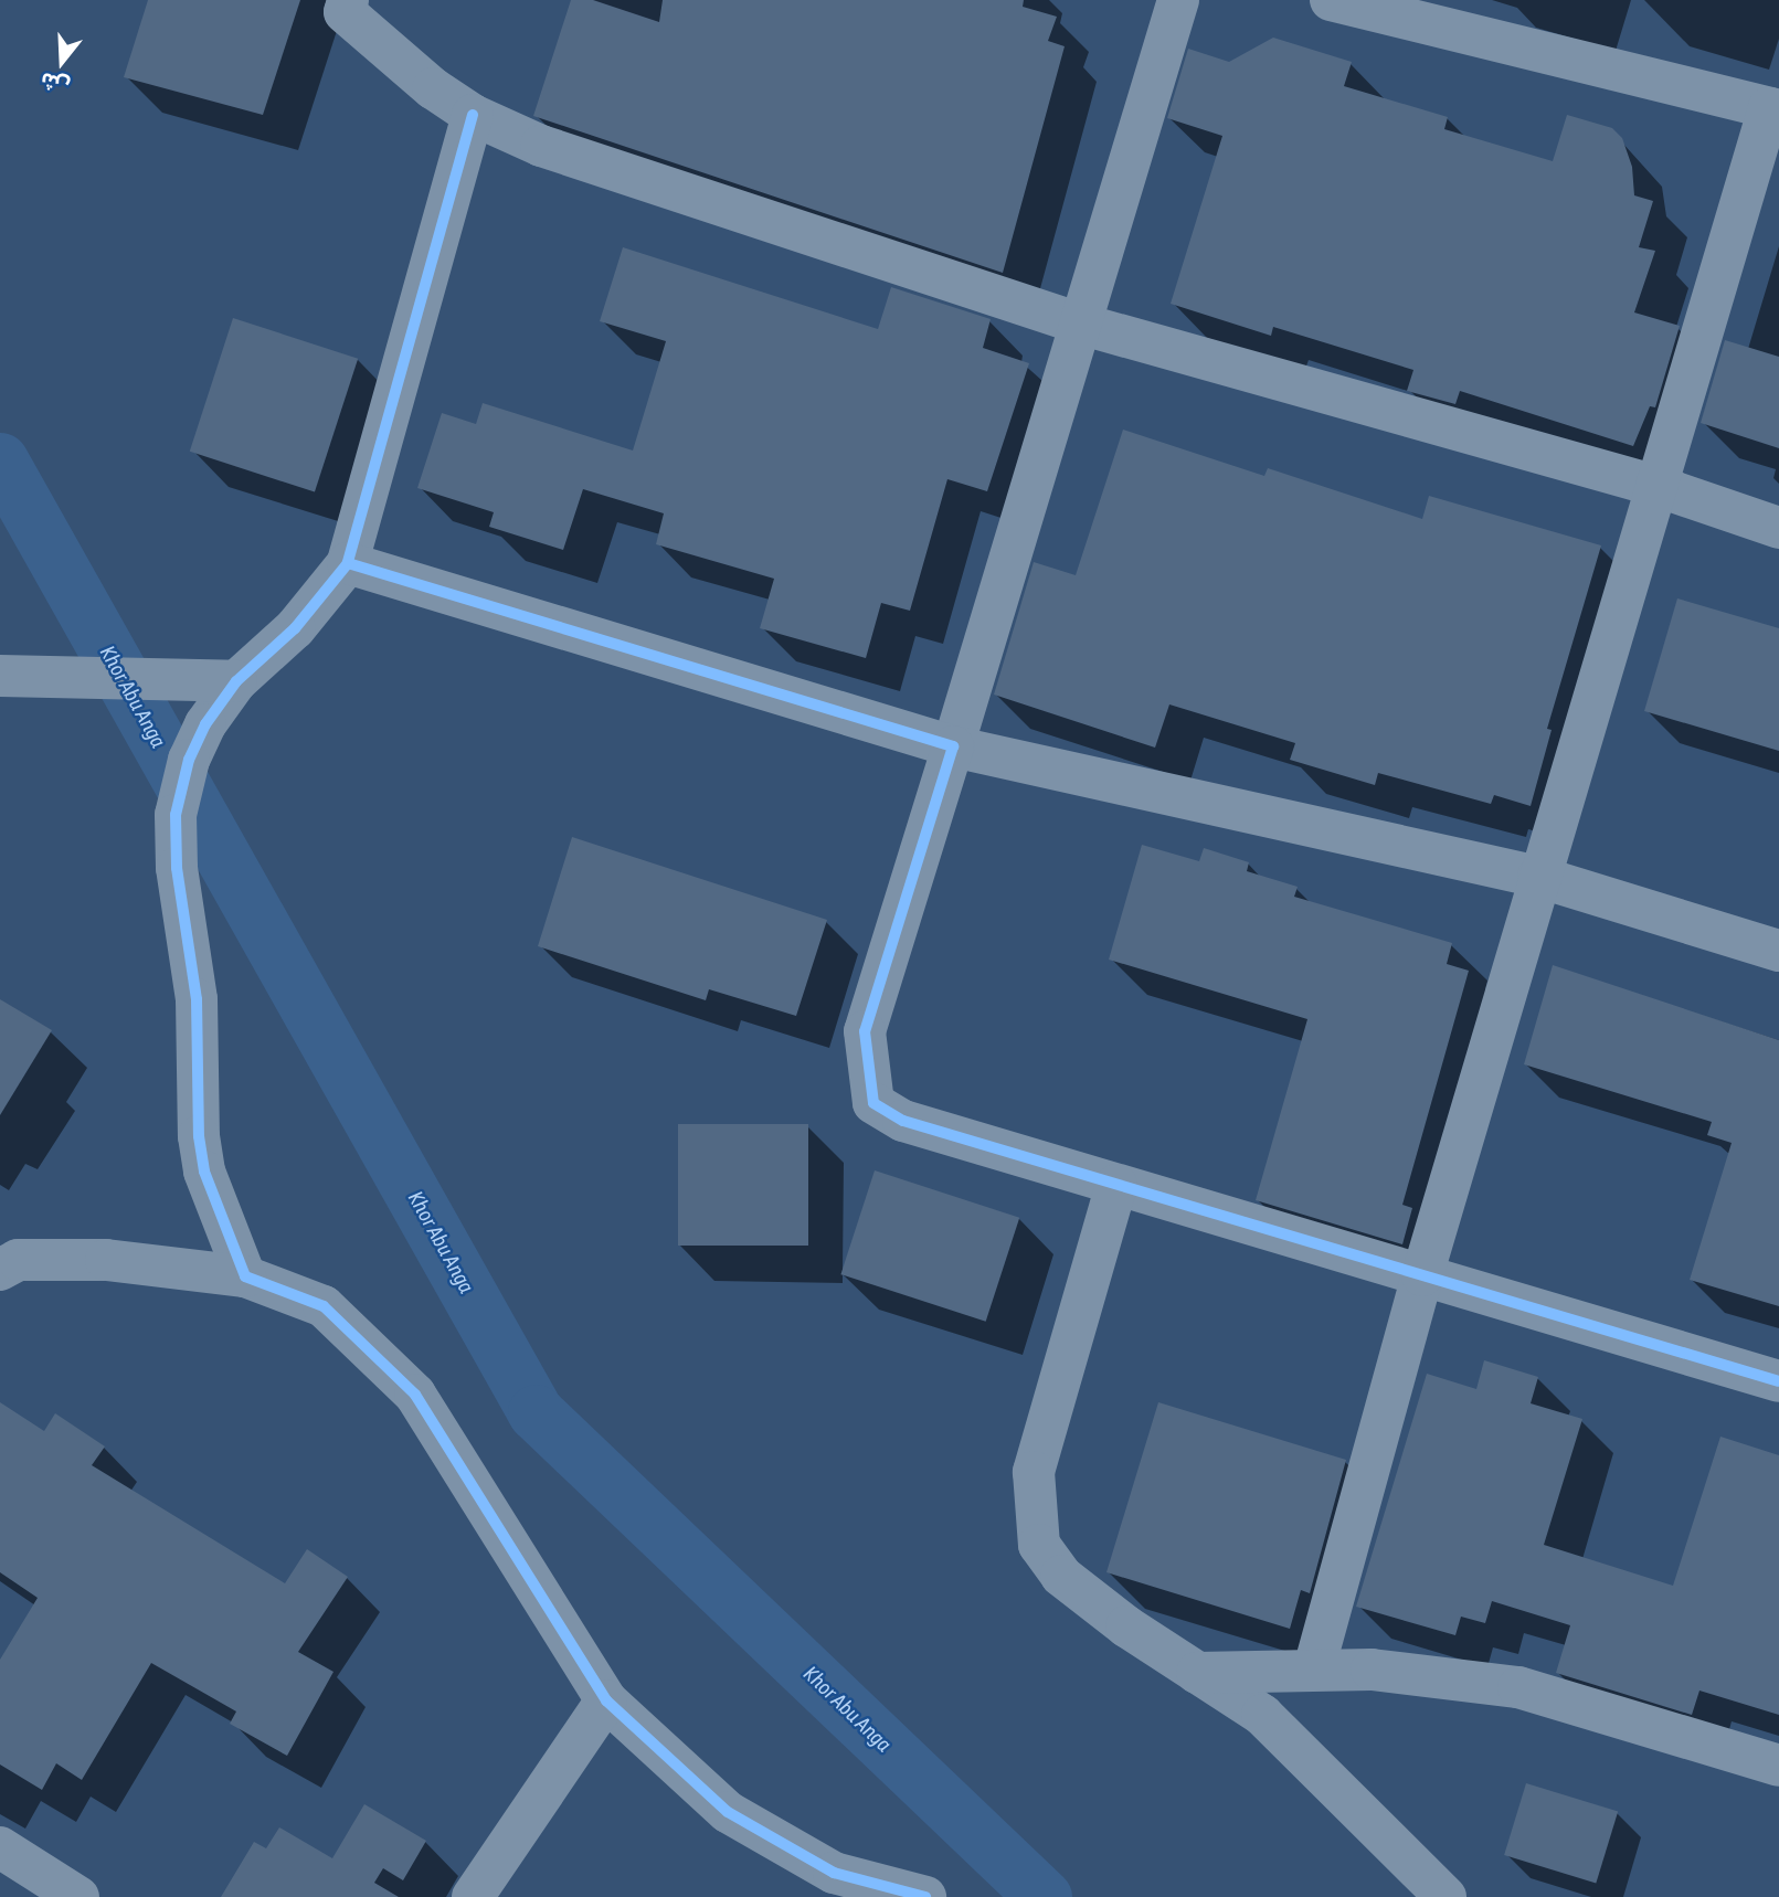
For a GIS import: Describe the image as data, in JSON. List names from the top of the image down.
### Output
{
  "water": ["Khor Abu Anga"],
  "north": "bottom"
}
